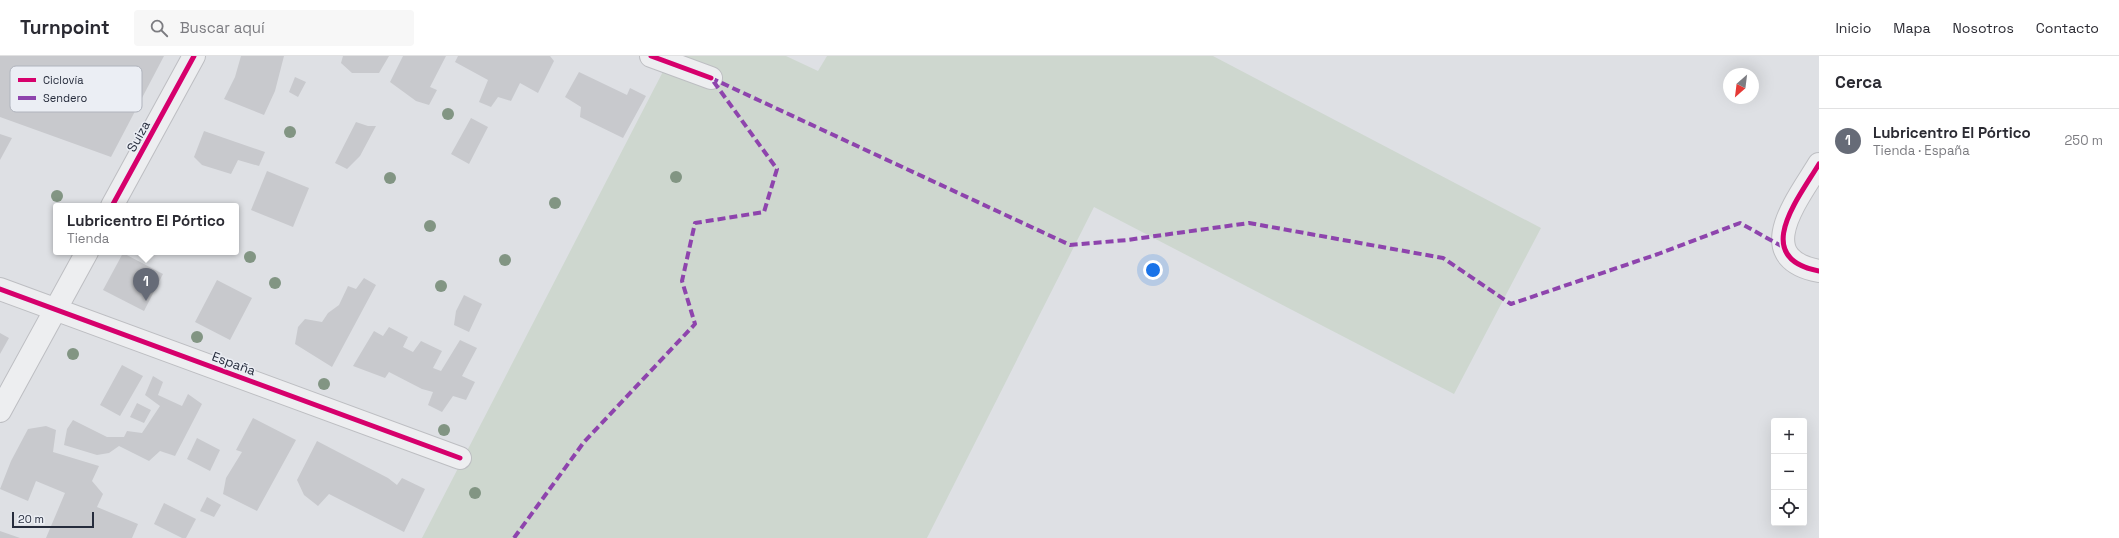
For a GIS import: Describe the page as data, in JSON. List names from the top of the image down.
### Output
{
  "streets": {
    "street": ["Suiza", "España"]
  },
  "legend": ["Ciclovía", "Sendero"],
  "scale_bar": "20 m",
  "north": "bottom left",
  "page": {
    "header": "Turnpoint",
    "search": "Buscar aquí",
    "nav": [
      "Inicio",
      "Mapa",
      "Nosotros",
      "Contacto"
    ],
    "heading": "Cerca",
    "list": [
      {
        "mark": "1",
        "name": "Lubricentro El Pórtico",
        "note": "Tienda · España",
        "value": "250 m"
      }
    ],
    "popup": ["Lubricentro El Pórtico", "Tienda"],
    "pins": "1",
    "map_buttons": ["+", "−"],
    "scale": "20 m"
  }
}
